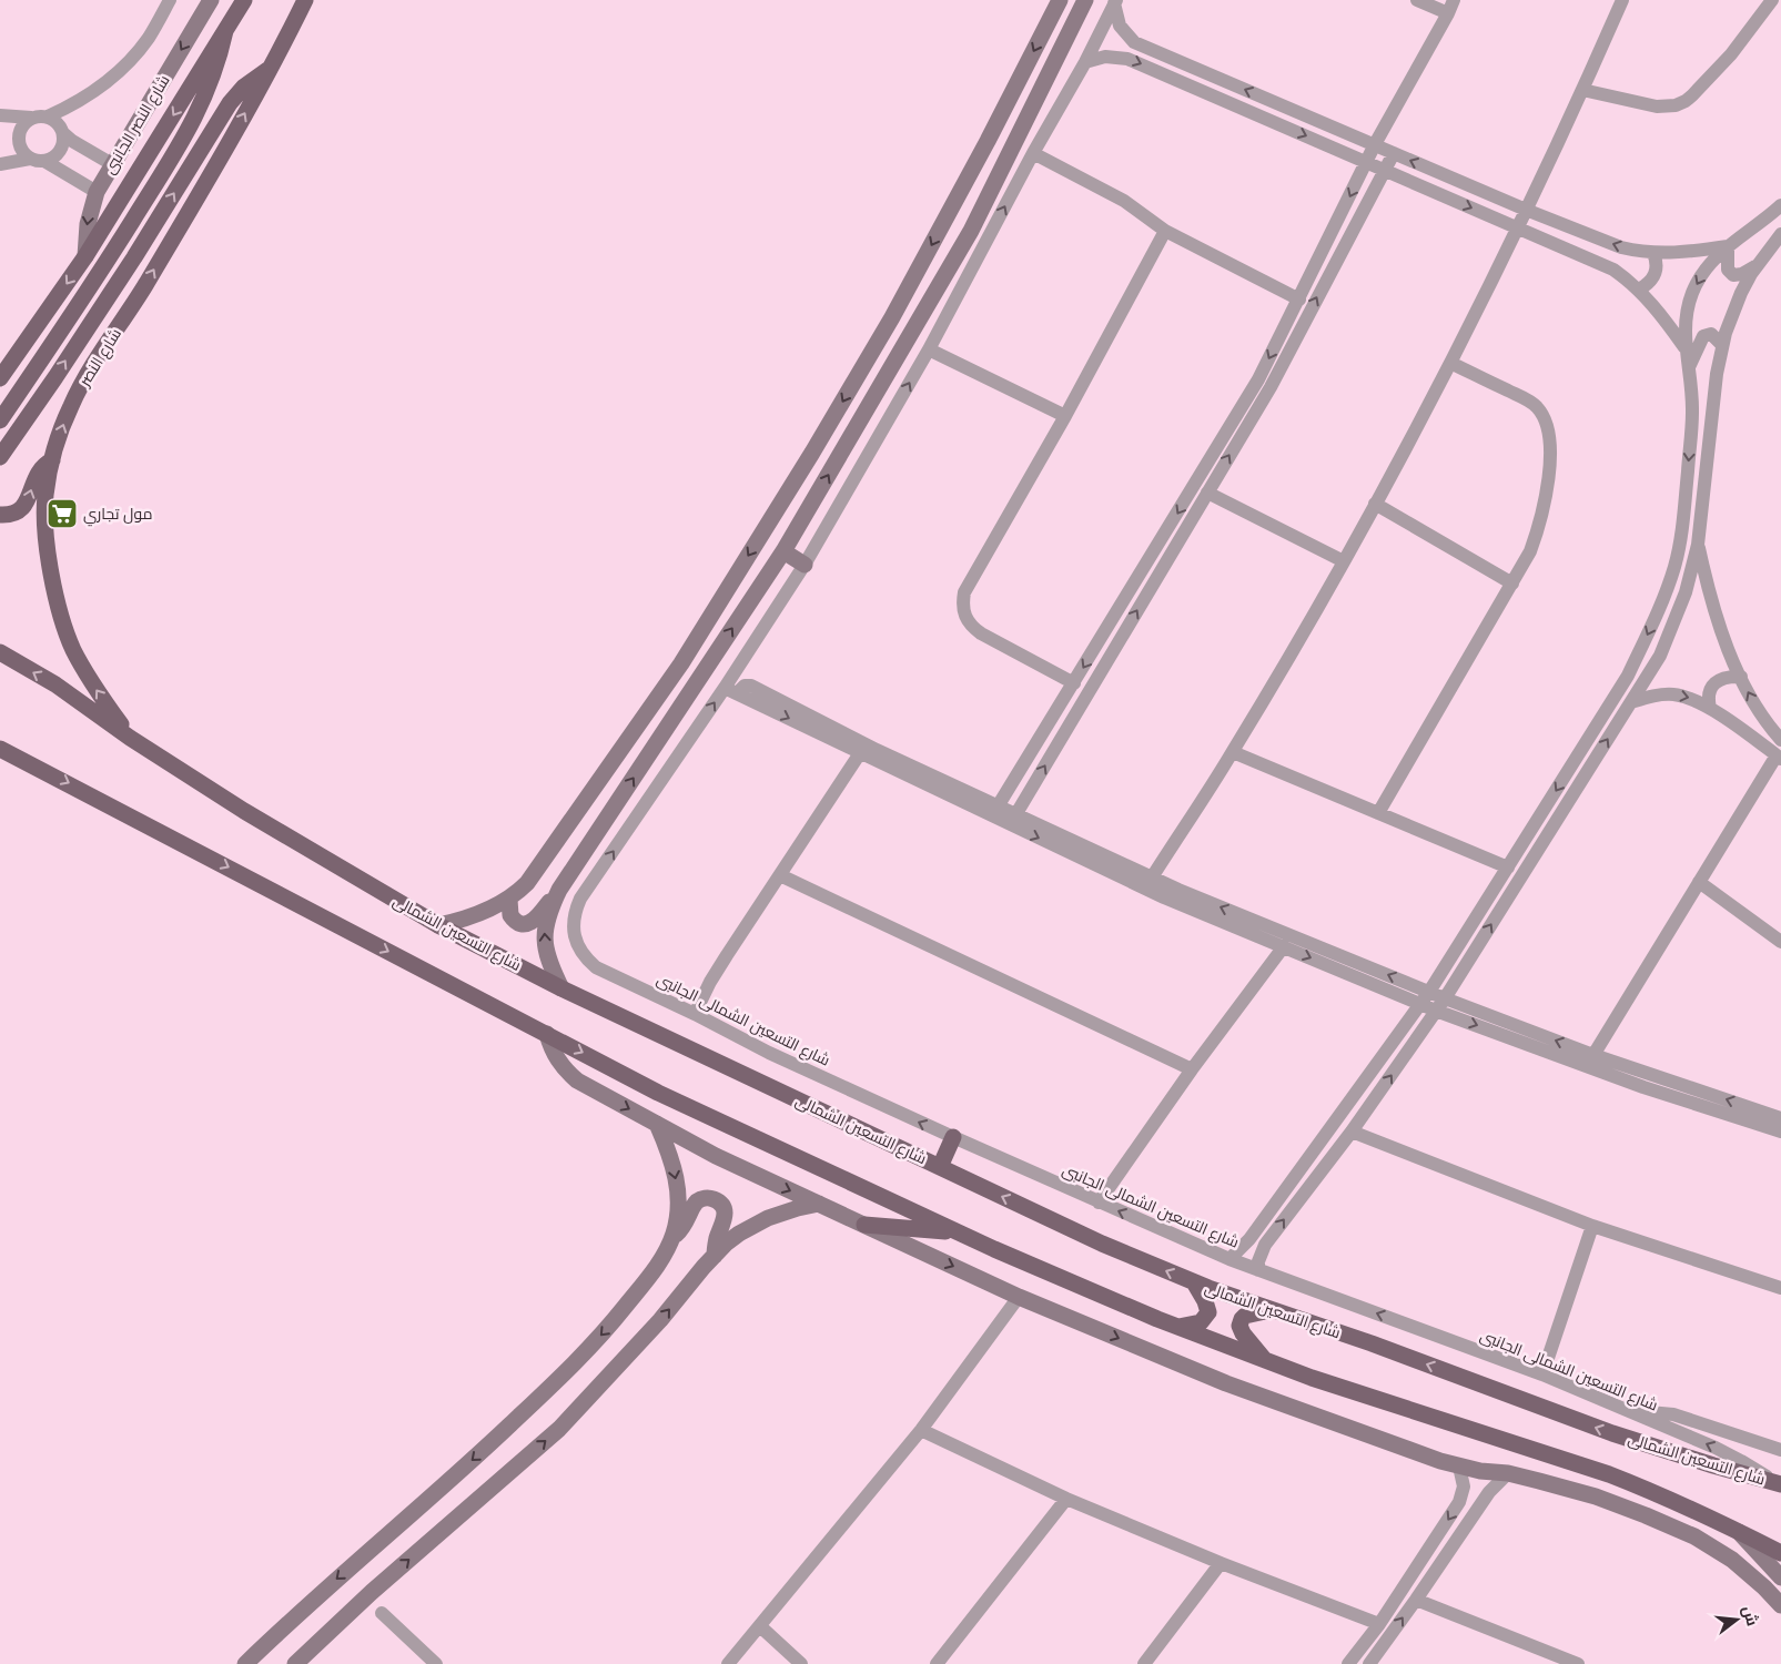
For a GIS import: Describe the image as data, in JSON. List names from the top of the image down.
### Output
{
  "streets": {
    "main road": ["شارع النصر", "شارع التسعين الشمالى"],
    "street": ["شارع النصر الجانبى", "شارع التسعين الشمالى الجانبى"]
  },
  "crossings": [
    ["شارع النصر", "شارع التسعين الشمالى"],
    ["شارع التسعين الشمالى", "شارع التسعين الشمالى الجانبى"]
  ],
  "places": {
    "supermarket": ["مول تجاري"]
  },
  "north": "right"
}
